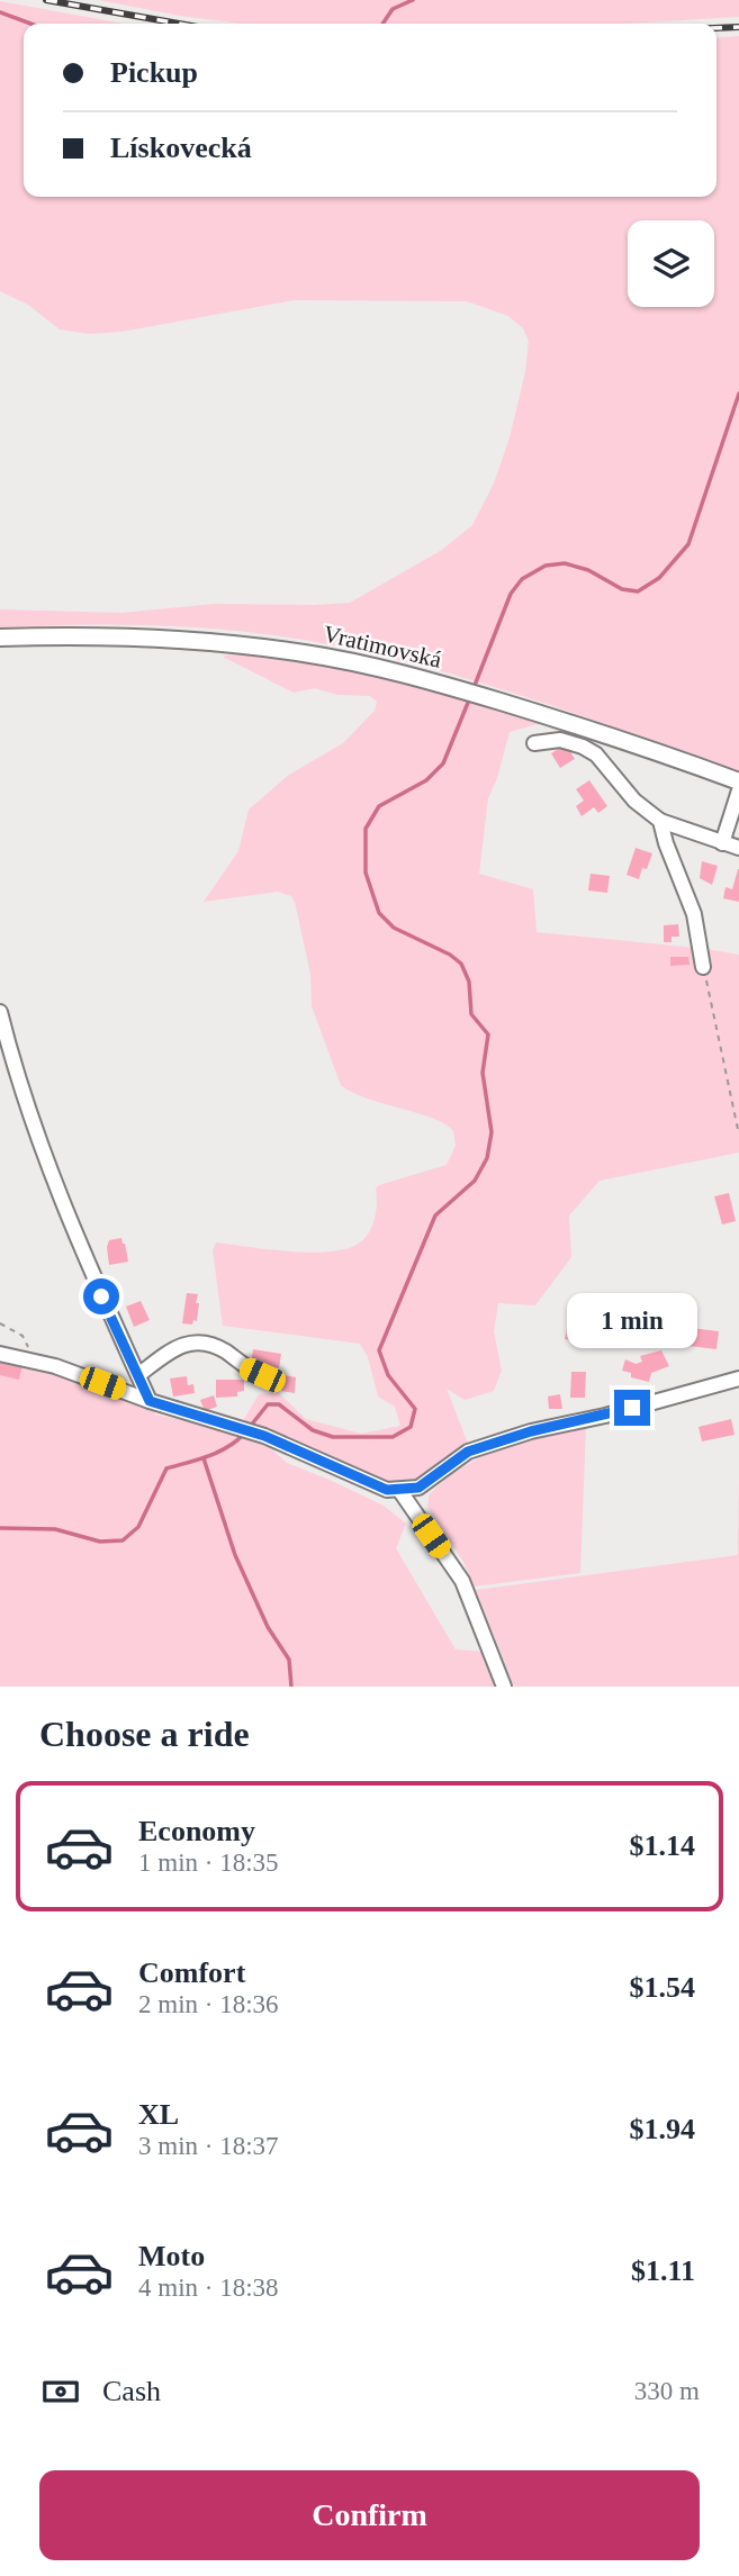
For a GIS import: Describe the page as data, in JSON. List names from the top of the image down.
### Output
{
  "streets": {
    "main road": ["Vratimovská"]
  },
  "page": {
    "banner": ["Pickup", "Lískovecká"],
    "bubble": "1 min",
    "heading": "Choose a ride",
    "list": [
      {
        "name": "Economy",
        "note": "1 min · 18:35",
        "value": "$1.14"
      },
      {
        "name": "Comfort",
        "note": "2 min · 18:36",
        "value": "$1.54"
      },
      {
        "name": "XL",
        "note": "3 min · 18:37",
        "value": "$1.94"
      },
      {
        "name": "Moto",
        "note": "4 min · 18:38",
        "value": "$1.11"
      }
    ],
    "pay": ["Cash", "330 m"],
    "buttons": "Confirm"
  }
}
